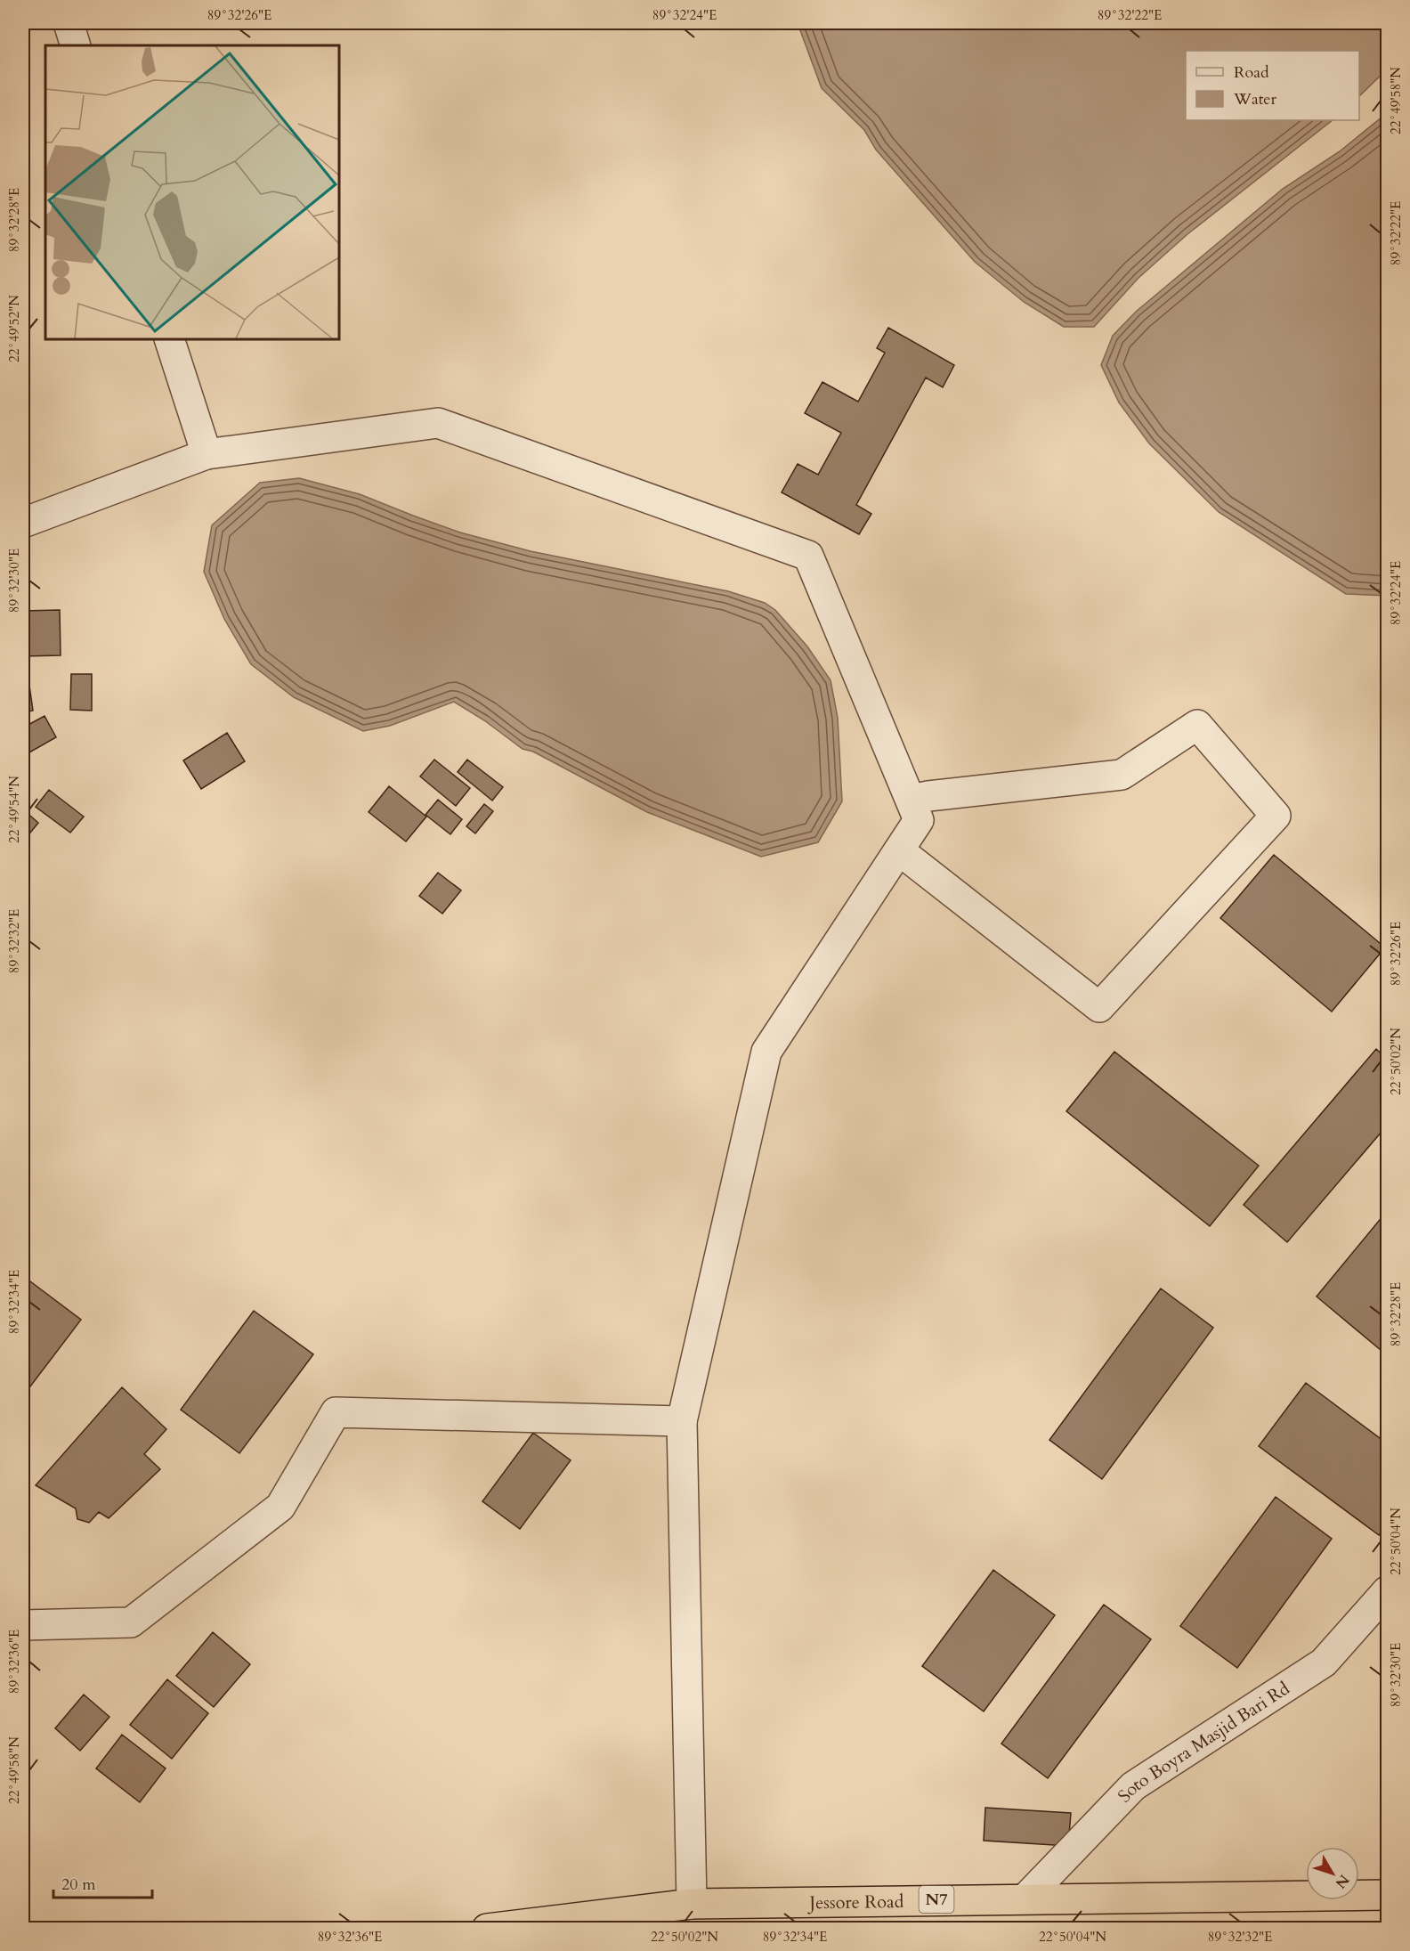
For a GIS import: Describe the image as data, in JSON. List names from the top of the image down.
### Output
{
  "streets": {
    "highway": ["N7", "Jessore Road"],
    "street": ["Soto Boyra Masjid Bari Rd"]
  },
  "crossings": [
    ["Soto Boyra Masjid Bari Rd", "Jessore Road"]
  ],
  "legend": ["Road", "Water"],
  "scale_bar": "20 m",
  "north": "bottom right",
  "coordinates": [
    "89°32'26\"E",
    "89°32'24\"E",
    "89°32'22\"E",
    "22°49'58\"N",
    "89°32'28\"E",
    "22°49'52\"N",
    "89°32'30\"E",
    "22°49'54\"N",
    "89°32'32\"E",
    "22°50'02\"N",
    "89°32'34\"E",
    "22°50'04\"N",
    "89°32'36\"E"
  ]
}
